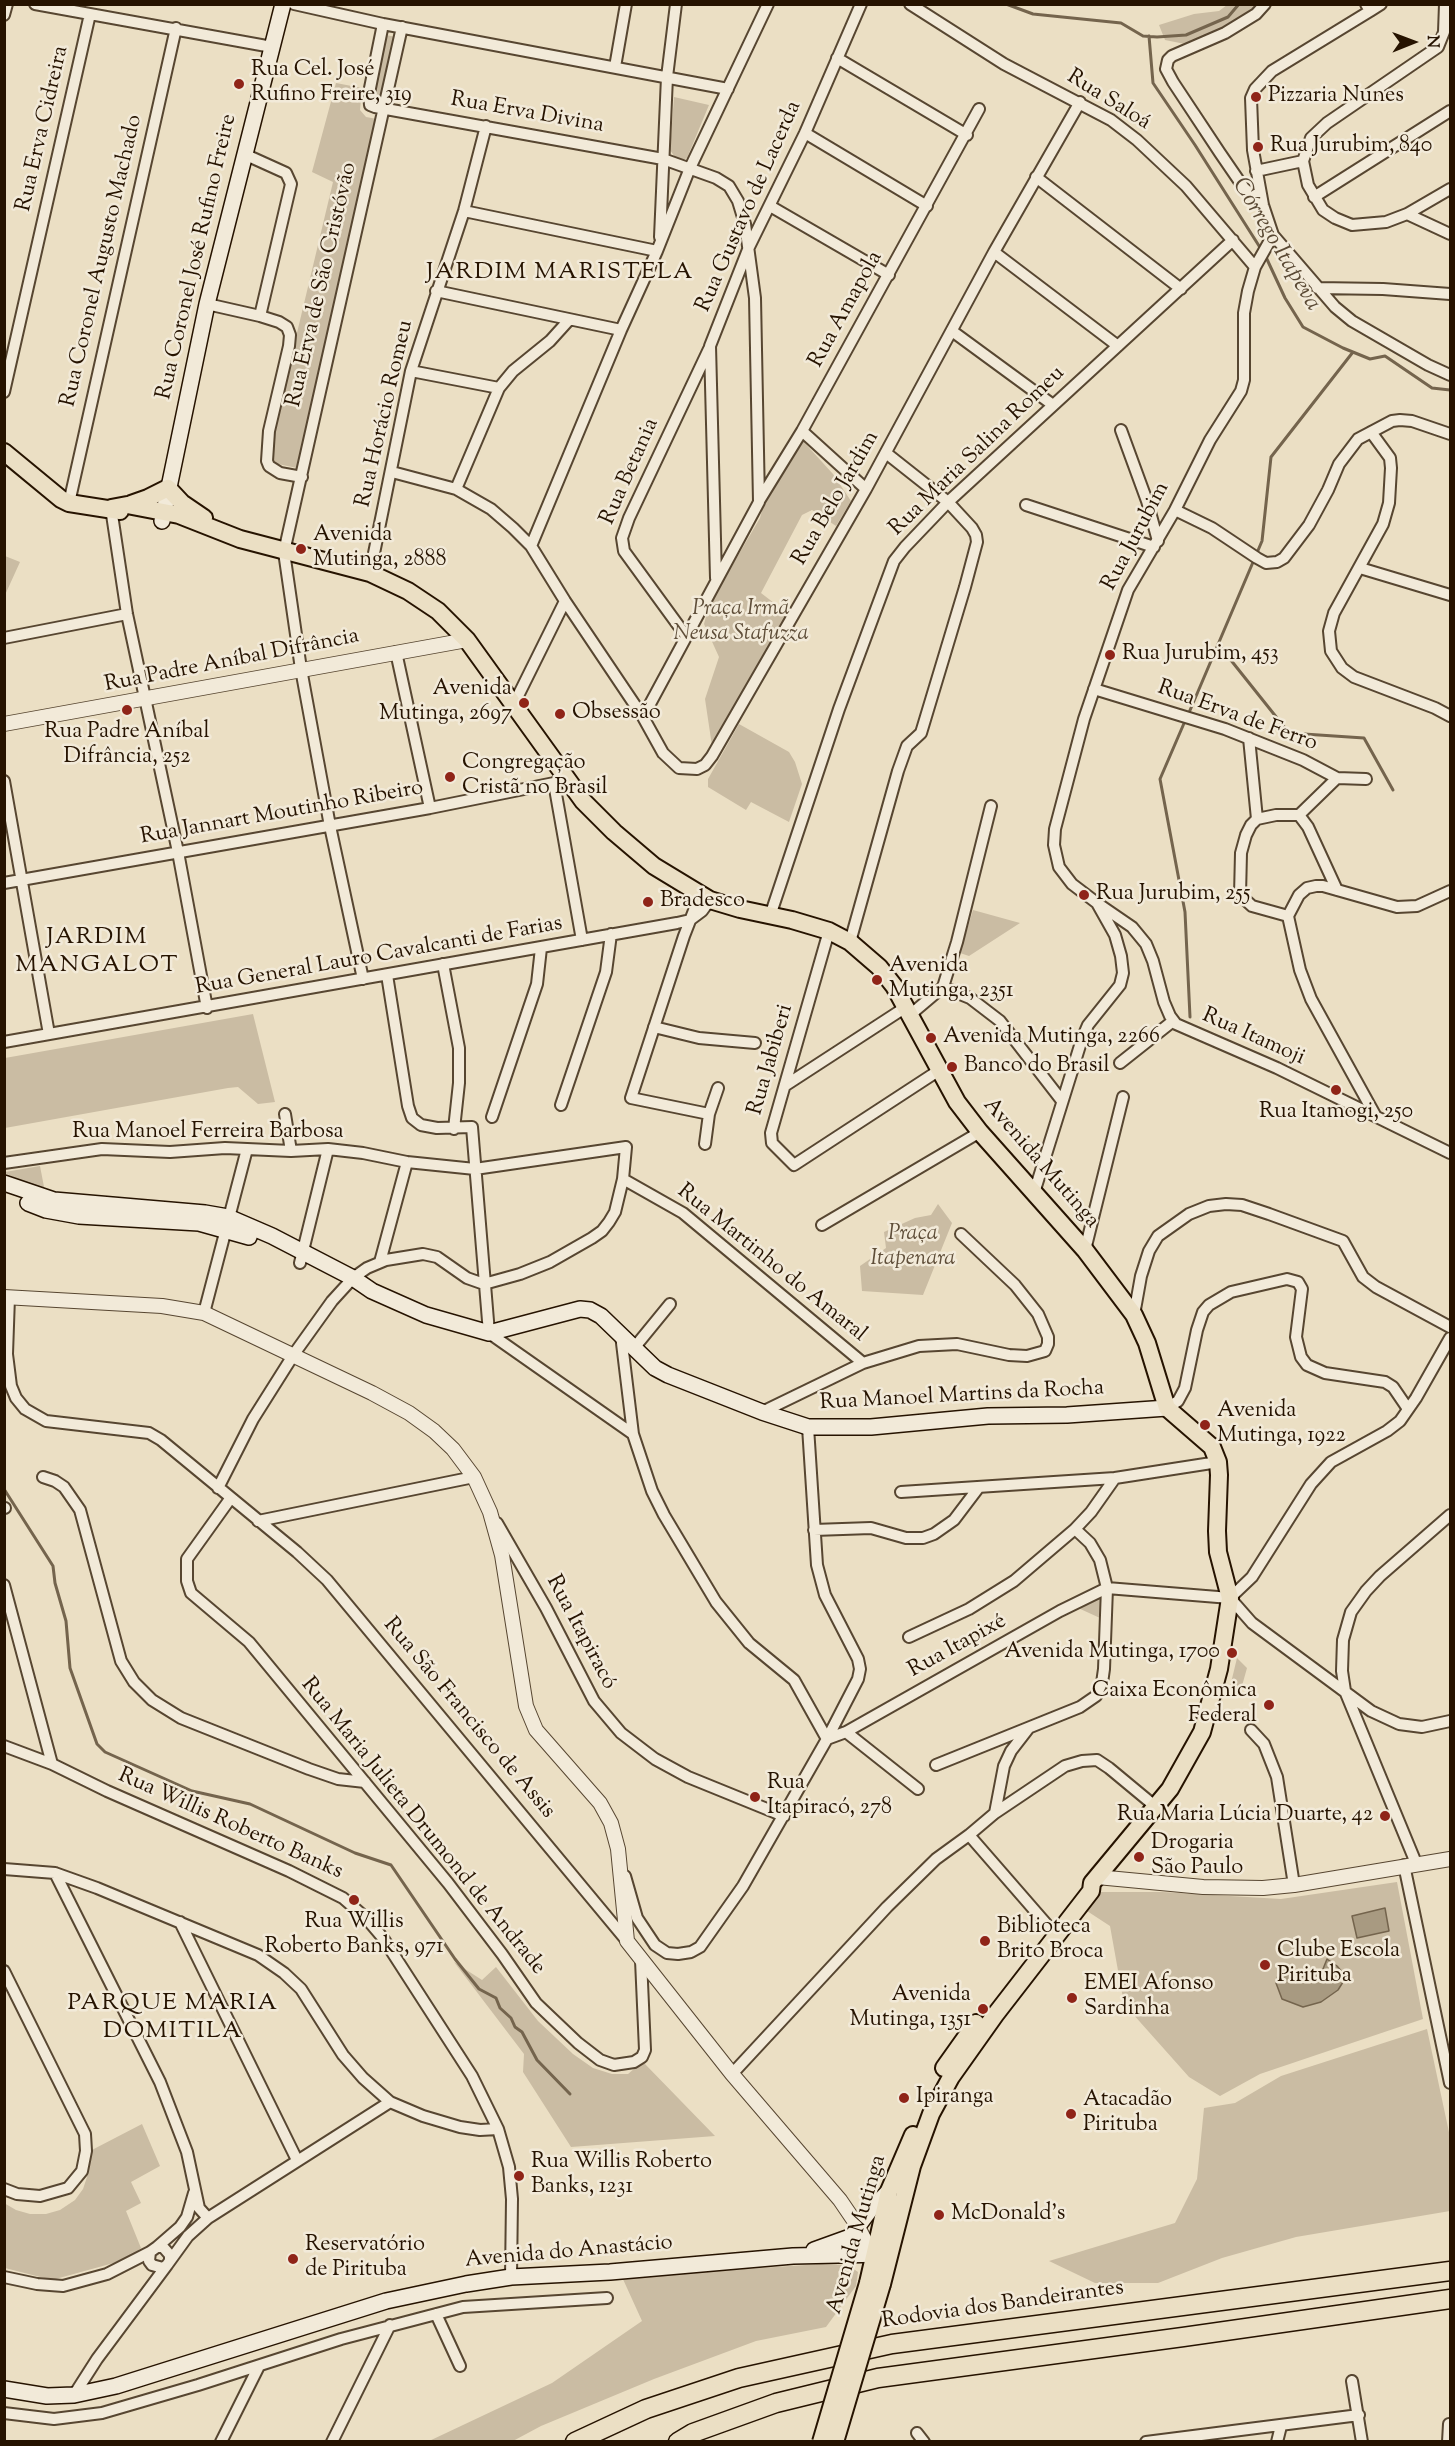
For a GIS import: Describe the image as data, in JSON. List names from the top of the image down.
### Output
{
  "streets": {
    "highway": ["Rodovia dos Bandeirantes"],
    "main road": [
      "Rua Coronel José Rufino Freire",
      "Avenida Mutinga",
      "Rua Manoel Martins da Rocha",
      "Avenida do Anastácio"
    ],
    "street": [
      "Rua Saloá",
      "Rua Erva Divina",
      "Rua Erva Cidreira",
      "Rua Gustavo de Lacerda",
      "Rua Coronel Augusto Machado",
      "Rua Erva de São Cristóvão",
      "Rua Amapola",
      "Rua Horácio Romeu",
      "Rua Maria Salina Romeu",
      "Rua Betania",
      "Rua Belo Jardim",
      "Rua Jurubim",
      "Rua Padre Aníbal Difrância",
      "Rua Erva de Ferro",
      "Rua Jannart Moutinho Ribeiro",
      "Rua General Lauro Cavalcanti de Farias",
      "Rua Itamoji",
      "Rua Jabiberi",
      "Rua Manoel Ferreira Barbosa",
      "Rua Martinho do Amaral",
      "Rua Itapiracó",
      "Rua Itapixé",
      "Rua São Francisco de Assis",
      "Rua Willis Roberto Banks",
      "Rua Maria Julieta Drumond de Andrade"
    ]
  },
  "crossings": [
    ["Rua Saloá", "Rua Maria Salina Romeu"],
    ["Rua Saloá", "Rua Belo Jardim"],
    ["Rua Saloá", "Rua Jurubim"],
    ["Rua Erva Divina", "Rua Gustavo de Lacerda"],
    ["Rua Erva Divina", "Rua Erva de São Cristóvão"],
    ["Rua Erva Divina", "Rua Amapola"],
    ["Rua Erva Divina", "Rua Horácio Romeu"],
    ["Rua Gustavo de Lacerda", "Rua Amapola"],
    ["Rua Gustavo de Lacerda", "Rua Betania"],
    ["Rua Coronel José Rufino Freire", "Avenida Mutinga"],
    ["Rua Coronel Augusto Machado", "Avenida Mutinga"],
    ["Rua Erva de São Cristóvão", "Avenida Mutinga"],
    ["Rua Amapola", "Rua Betania"],
    ["Rua Amapola", "Rua Belo Jardim"],
    ["Rua Horácio Romeu", "Rua Belo Jardim"],
    ["Rua Horácio Romeu", "Avenida Mutinga"],
    ["Rua Maria Salina Romeu", "Avenida Mutinga"],
    ["Rua Jurubim", "Rua Erva de Ferro"],
    ["Rua Jurubim", "Rua Itamoji"],
    ["Rua Jurubim", "Avenida Mutinga"],
    ["Rua Padre Aníbal Difrância", "Avenida Mutinga"],
    ["Rua Jannart Moutinho Ribeiro", "Avenida Mutinga"],
    ["Rua Jabiberi", "Avenida Mutinga"],
    ["Rua Manoel Ferreira Barbosa", "Rua Martinho do Amaral"],
    ["Avenida Mutinga", "Rua Manoel Martins da Rocha"],
    ["Avenida Mutinga", "Rua São Francisco de Assis"],
    ["Avenida Mutinga", "Avenida do Anastácio"],
    ["Rua São Francisco de Assis", "Rua Maria Julieta Drumond de Andrade"],
    ["Rua São Francisco de Assis", "Avenida do Anastácio"],
    ["Rua Willis Roberto Banks", "Avenida do Anastácio"]
  ],
  "districts": ["JARDIM MARISTELA", "JARDIM MANGALOT", "PARQUE MARIA DOMITILA"],
  "water": ["Córrego Itapeva"],
  "parks": ["Praça Irmã Neusa Stafuzza", "Praça Itapenara"],
  "places": [
    "Rua Cel. José Rufino Freire, 319",
    "Pizzaria Nunes",
    "Rua Jurubim, 840",
    "Avenida Mutinga, 2888",
    "Rua Jurubim, 453",
    "Avenida Mutinga, 2697",
    "Rua Padre Aníbal Difrância, 252",
    "Obsessão",
    "Congregação Cristã no Brasil",
    "Rua Jurubim, 255",
    "Bradesco",
    "Avenida Mutinga, 2351",
    "Avenida Mutinga, 2266",
    "Banco do Brasil",
    "Rua Itamogi, 250",
    "Avenida Mutinga, 1922",
    "Avenida Mutinga, 1700",
    "Caixa Econômica Federal",
    "Rua Itapiracó, 278",
    "Rua Maria Lúcia Duarte, 42",
    "Drogaria São Paulo",
    "Rua Willis Roberto Banks, 971",
    "Biblioteca Brito Broca",
    "Clube Escola Pirituba",
    "EMEI Afonso Sardinha",
    "Avenida Mutinga, 1351",
    "Ipiranga",
    "Atacadão Pirituba",
    "Rua Willis Roberto Banks, 1231",
    "McDonald's",
    "Reservatório de Pirituba"
  ],
  "north": "right"
}
